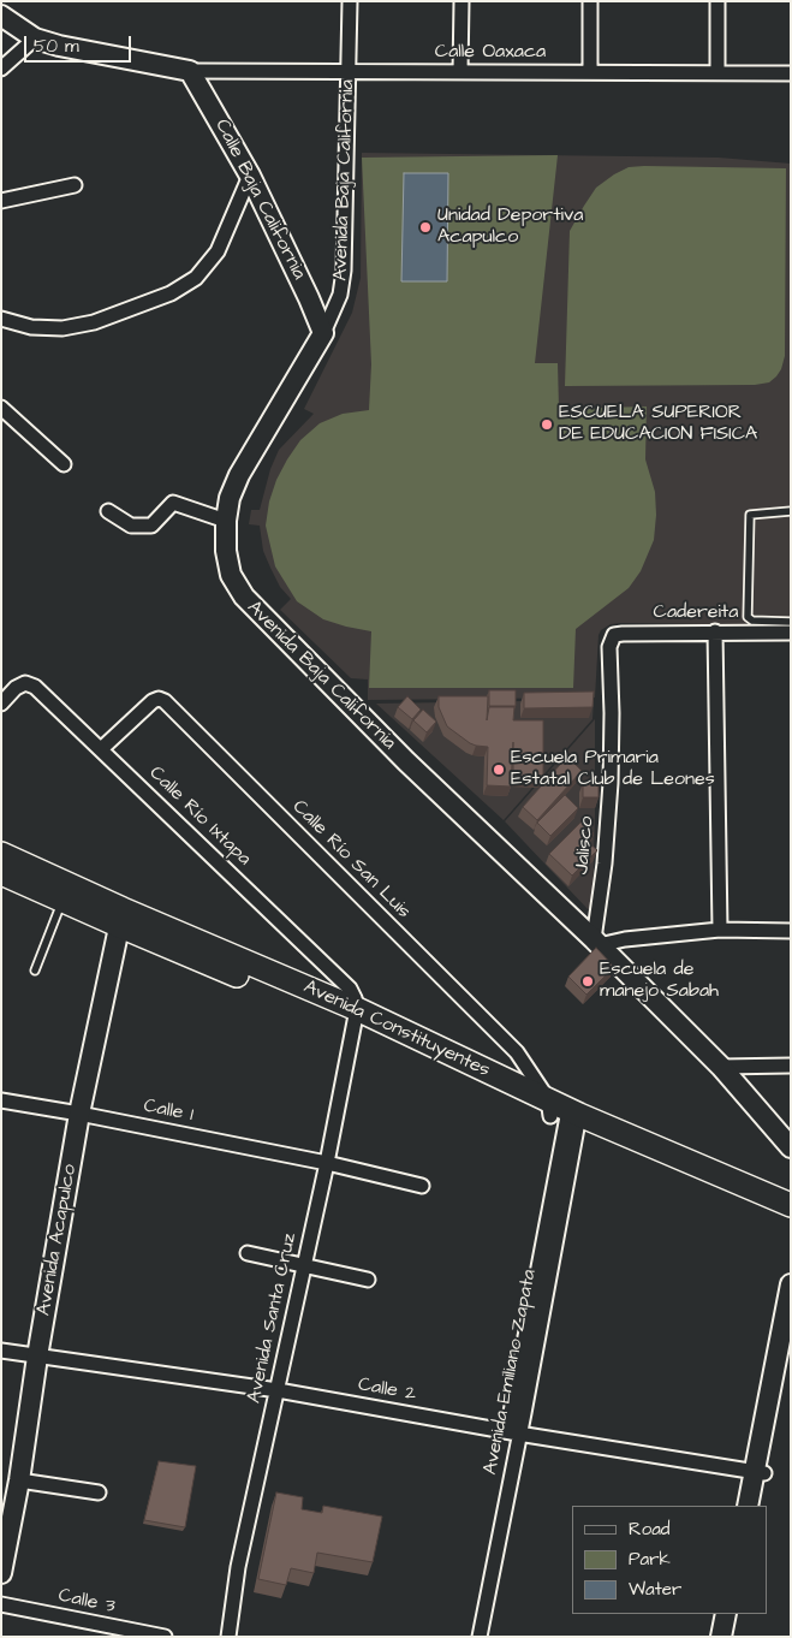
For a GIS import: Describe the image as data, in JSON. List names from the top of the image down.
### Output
{
  "streets": {
    "main road": [
      "Avenida Baja California",
      "Calle Baja California",
      "Avenida Constituyentes",
      "Avenida Acapulco"
    ],
    "street": [
      "Calle Oaxaca",
      "Cadereita",
      "Calle Río Ixtapa",
      "Jalisco",
      "Calle Río San Luis",
      "Calle 1",
      "Avenida Santa Cruz",
      "Avenida Emiliano Zapata",
      "Calle 2",
      "Calle 3"
    ]
  },
  "crossings": [
    ["Calle Oaxaca", "Avenida Baja California"],
    ["Calle Oaxaca", "Calle Baja California"],
    ["Avenida Baja California", "Calle Baja California"],
    ["Avenida Baja California", "Jalisco"],
    ["Cadereita", "Jalisco"],
    ["Calle Río Ixtapa", "Calle Río San Luis"],
    ["Calle Río Ixtapa", "Avenida Constituyentes"],
    ["Calle Río Ixtapa", "Avenida Santa Cruz"],
    ["Calle Río San Luis", "Avenida Constituyentes"],
    ["Calle Río San Luis", "Avenida Emiliano Zapata"],
    ["Avenida Constituyentes", "Avenida Acapulco"],
    ["Avenida Constituyentes", "Avenida Santa Cruz"],
    ["Avenida Constituyentes", "Avenida Emiliano Zapata"],
    ["Calle 1", "Avenida Acapulco"],
    ["Calle 1", "Avenida Santa Cruz"],
    ["Avenida Acapulco", "Calle 2"],
    ["Avenida Santa Cruz", "Calle 2"],
    ["Avenida Emiliano Zapata", "Calle 2"]
  ],
  "places": [
    "Unidad Deportiva Acapulco",
    "ESCUELA SUPERIOR DE EDUCACION FISICA",
    "Escuela Primaria Estatal Club de Leones",
    "Escuela de manejo Sabah"
  ],
  "legend": ["Road", "Park", "Water"],
  "scale_bar": "50 m"
}
